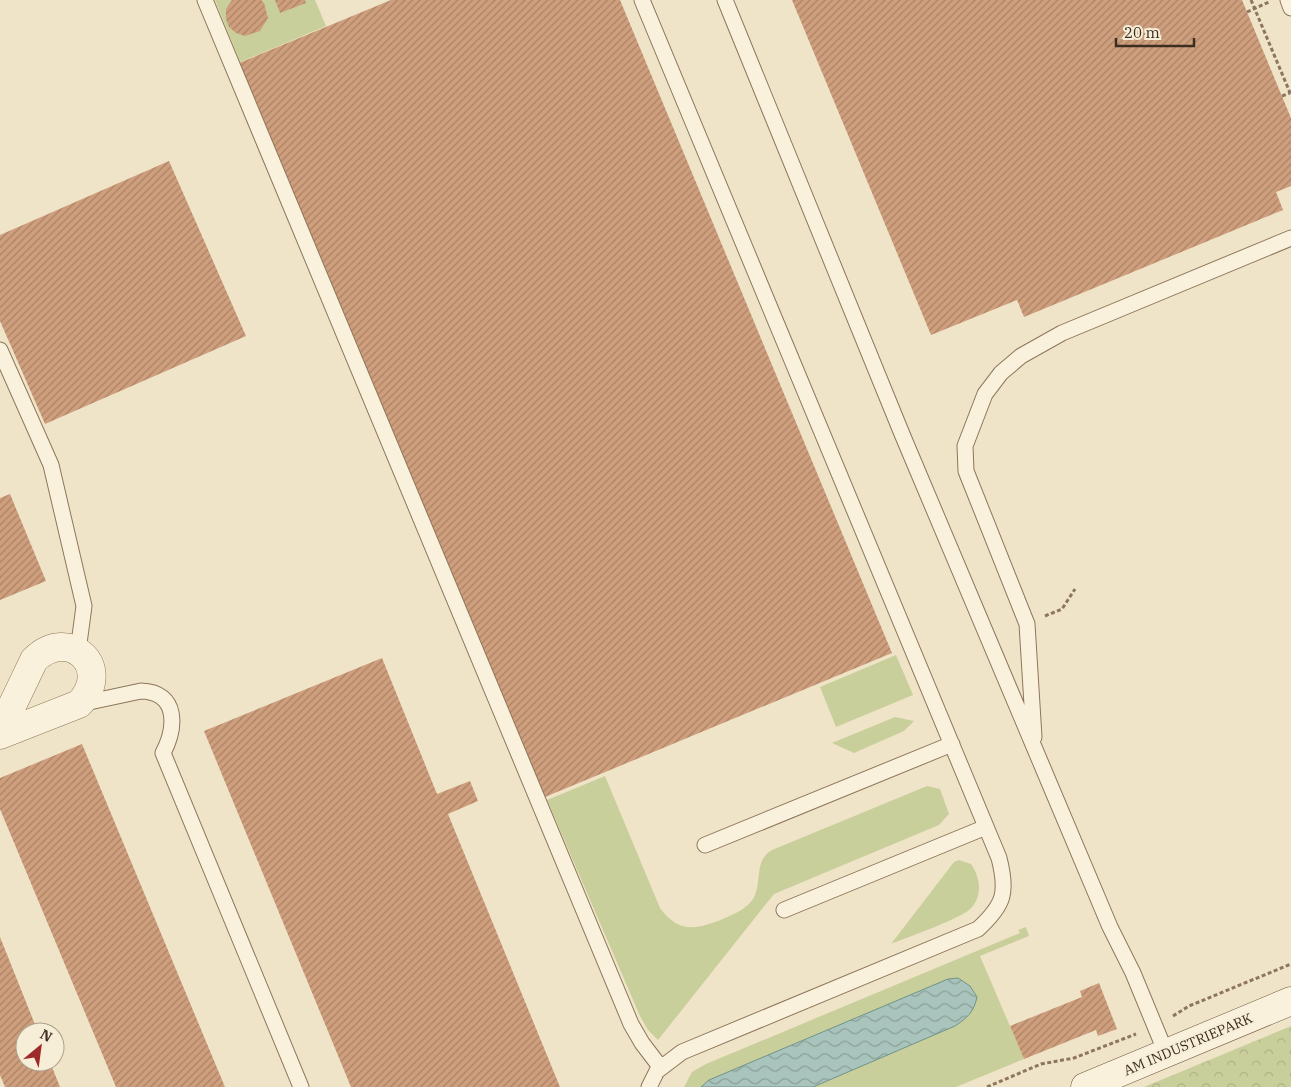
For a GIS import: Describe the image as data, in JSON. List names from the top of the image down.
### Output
{
  "streets": {
    "street": ["AM INDUSTRIEPARK"]
  },
  "scale_bar": "20 m",
  "north": "top right"
}
